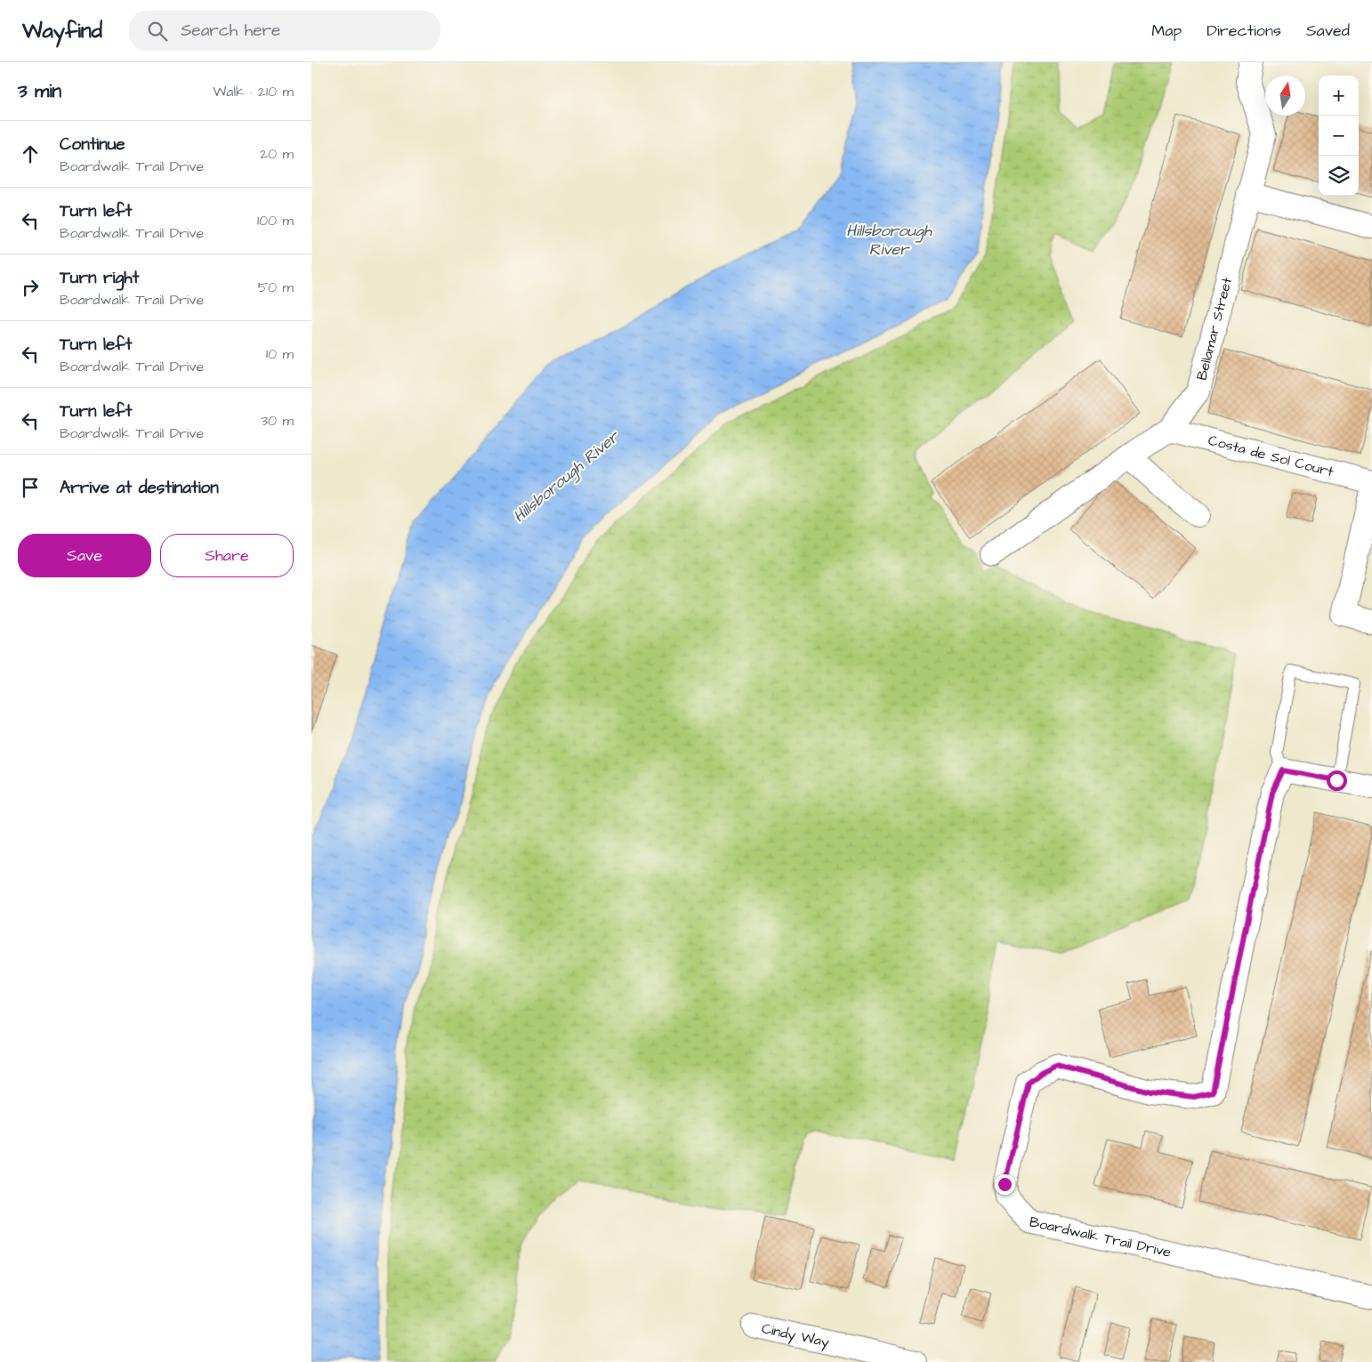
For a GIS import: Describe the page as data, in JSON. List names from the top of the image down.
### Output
{
  "streets": {
    "street": [
      "Bellamar Street",
      "Costa de Sol Court",
      "Boardwalk Trail Drive",
      "Cindy Way"
    ]
  },
  "crossings": [
    ["Bellamar Street", "Costa de Sol Court"]
  ],
  "water": ["Hillsborough River"],
  "north": "top",
  "page": {
    "header": "Wayfind",
    "search": "Search here",
    "nav": ["Map", "Directions", "Saved"],
    "heading": ["3 min", "Walk · 210 m"],
    "map_buttons": ["+", "−"],
    "list": [
      ["Continue", "Boardwalk Trail Drive", "20 m"],
      ["Turn left", "Boardwalk Trail Drive", "100 m"],
      ["Turn right", "Boardwalk Trail Drive", "50 m"],
      ["Turn left", "Boardwalk Trail Drive", "10 m"],
      ["Turn left", "Boardwalk Trail Drive", "30 m"],
      "Arrive at destination"
    ],
    "buttons": ["Save", "Share"]
  }
}
